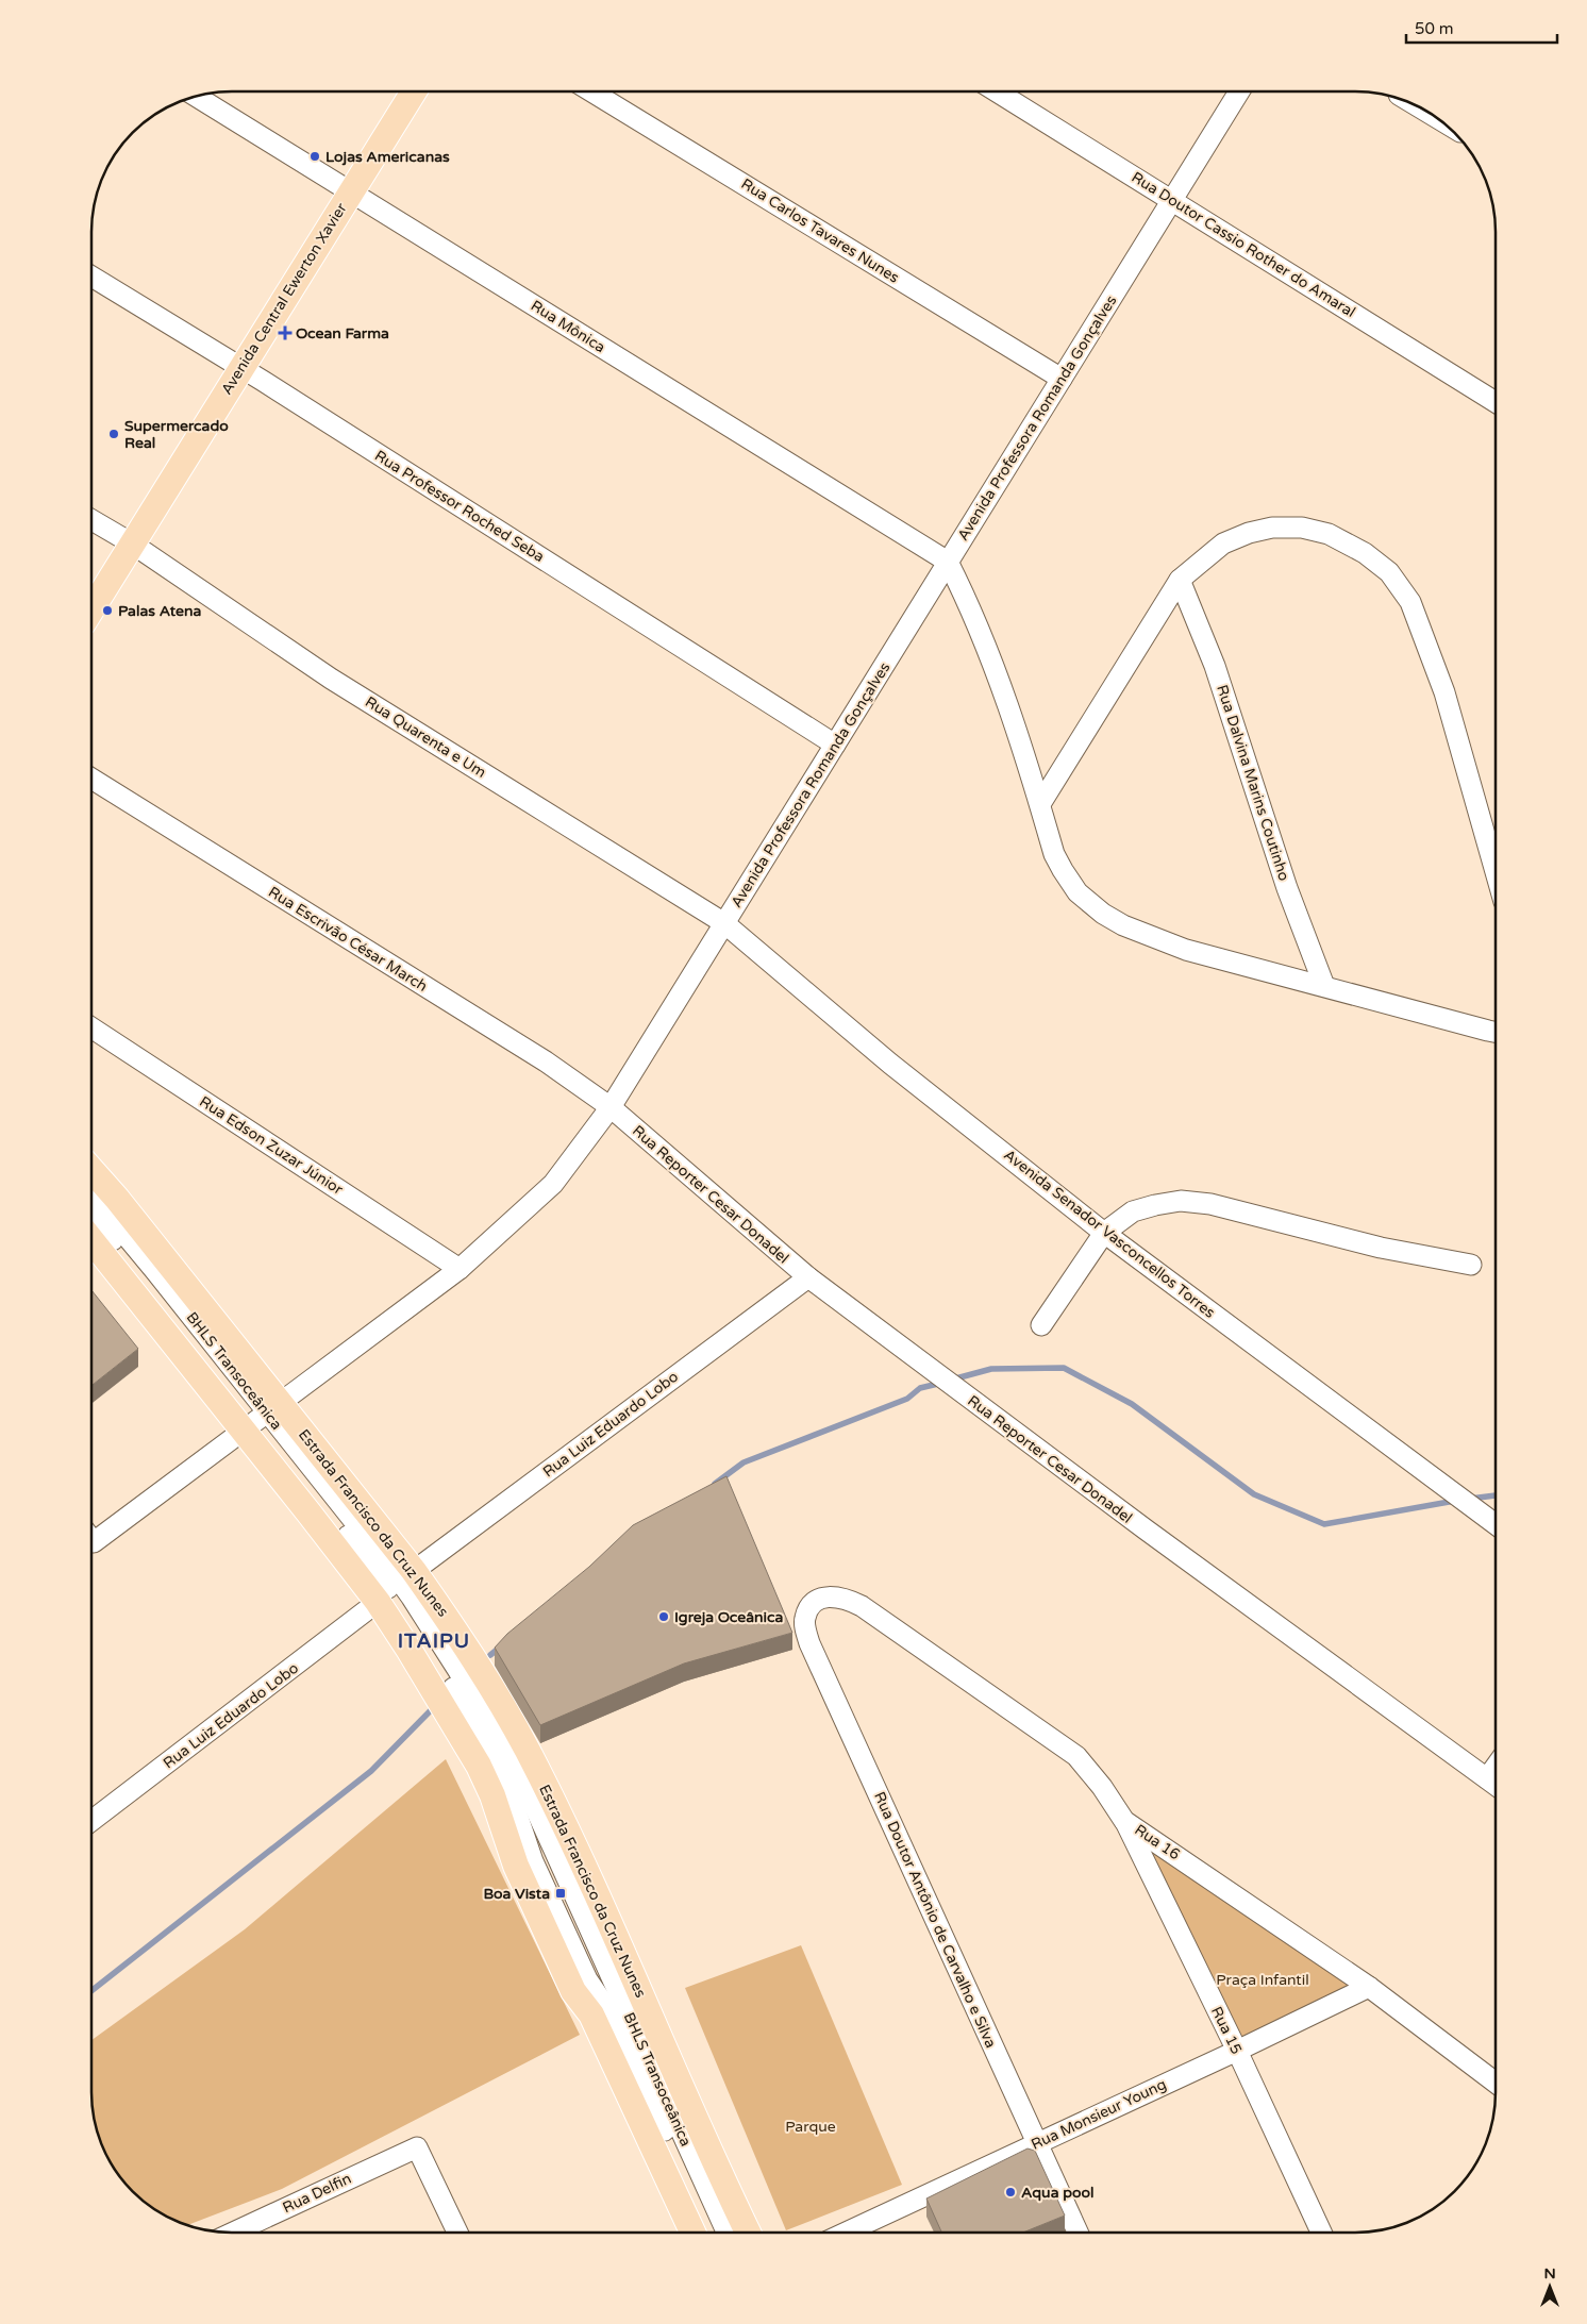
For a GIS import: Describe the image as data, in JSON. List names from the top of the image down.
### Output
{
  "streets": {
    "main road": ["Avenida Central Ewerton Xavier", "Estrada Francisco da Cruz Nunes"],
    "street": [
      "Rua Carlos Tavares Nunes",
      "Rua Doutor Cassio Rother do Amaral",
      "Rua Mônica",
      "Avenida Professora Romanda Gonçalves",
      "Rua Professor Roched Seba",
      "Rua Quarenta e Um",
      "Rua Dalvina Marins Coutinho",
      "Rua Escrivão César March",
      "Rua Edson Zuzar Júnior",
      "Rua Reporter Cesar Donadel",
      "Avenida Senador Vasconcellos Torres",
      "BHLS Transoceânica",
      "Rua Luiz Eduardo Lobo",
      "Rua 16",
      "Rua Doutor Antônio de Carvalho e Silva",
      "Rua 15",
      "Rua Monsieur Young",
      "Rua Delfin"
    ]
  },
  "crossings": [
    ["Rua Carlos Tavares Nunes", "Avenida Professora Romanda Gonçalves"],
    ["Rua Doutor Cassio Rother do Amaral", "Avenida Professora Romanda Gonçalves"],
    ["Avenida Central Ewerton Xavier", "Rua Mônica"],
    ["Avenida Central Ewerton Xavier", "Rua Professor Roched Seba"],
    ["Avenida Central Ewerton Xavier", "Rua Quarenta e Um"],
    ["Rua Mônica", "Avenida Professora Romanda Gonçalves"],
    ["Avenida Professora Romanda Gonçalves", "Rua Professor Roched Seba"],
    ["Avenida Professora Romanda Gonçalves", "Rua Quarenta e Um"],
    ["Avenida Professora Romanda Gonçalves", "Rua Escrivão César March"],
    ["Avenida Professora Romanda Gonçalves", "Rua Edson Zuzar Júnior"],
    ["Avenida Professora Romanda Gonçalves", "Rua Reporter Cesar Donadel"],
    ["Avenida Professora Romanda Gonçalves", "Avenida Senador Vasconcellos Torres"],
    ["Avenida Professora Romanda Gonçalves", "BHLS Transoceânica"],
    ["Avenida Professora Romanda Gonçalves", "Estrada Francisco da Cruz Nunes"],
    ["Rua Quarenta e Um", "Avenida Senador Vasconcellos Torres"],
    ["Rua Escrivão César March", "Rua Reporter Cesar Donadel"],
    ["Rua Reporter Cesar Donadel", "Rua Luiz Eduardo Lobo"],
    ["BHLS Transoceânica", "Estrada Francisco da Cruz Nunes"],
    ["Rua Luiz Eduardo Lobo", "Estrada Francisco da Cruz Nunes"],
    ["Rua 16", "Rua Doutor Antônio de Carvalho e Silva"],
    ["Rua 16", "Rua 15"],
    ["Rua 16", "Rua Monsieur Young"],
    ["Rua Doutor Antônio de Carvalho e Silva", "Rua Monsieur Young"],
    ["Rua 15", "Rua Monsieur Young"]
  ],
  "districts": ["ITAIPU"],
  "parks": ["Praça Infantil", "Parque"],
  "places": {
    "other": [
      "Lojas Americanas",
      "Supermercado Real",
      "Palas Atena",
      "Igreja Oceânica",
      "Aqua pool"
    ],
    "health": ["Ocean Farma"],
    "transit": ["Boa Vista"]
  },
  "scale_bar": "50 m",
  "north": "top"
}
